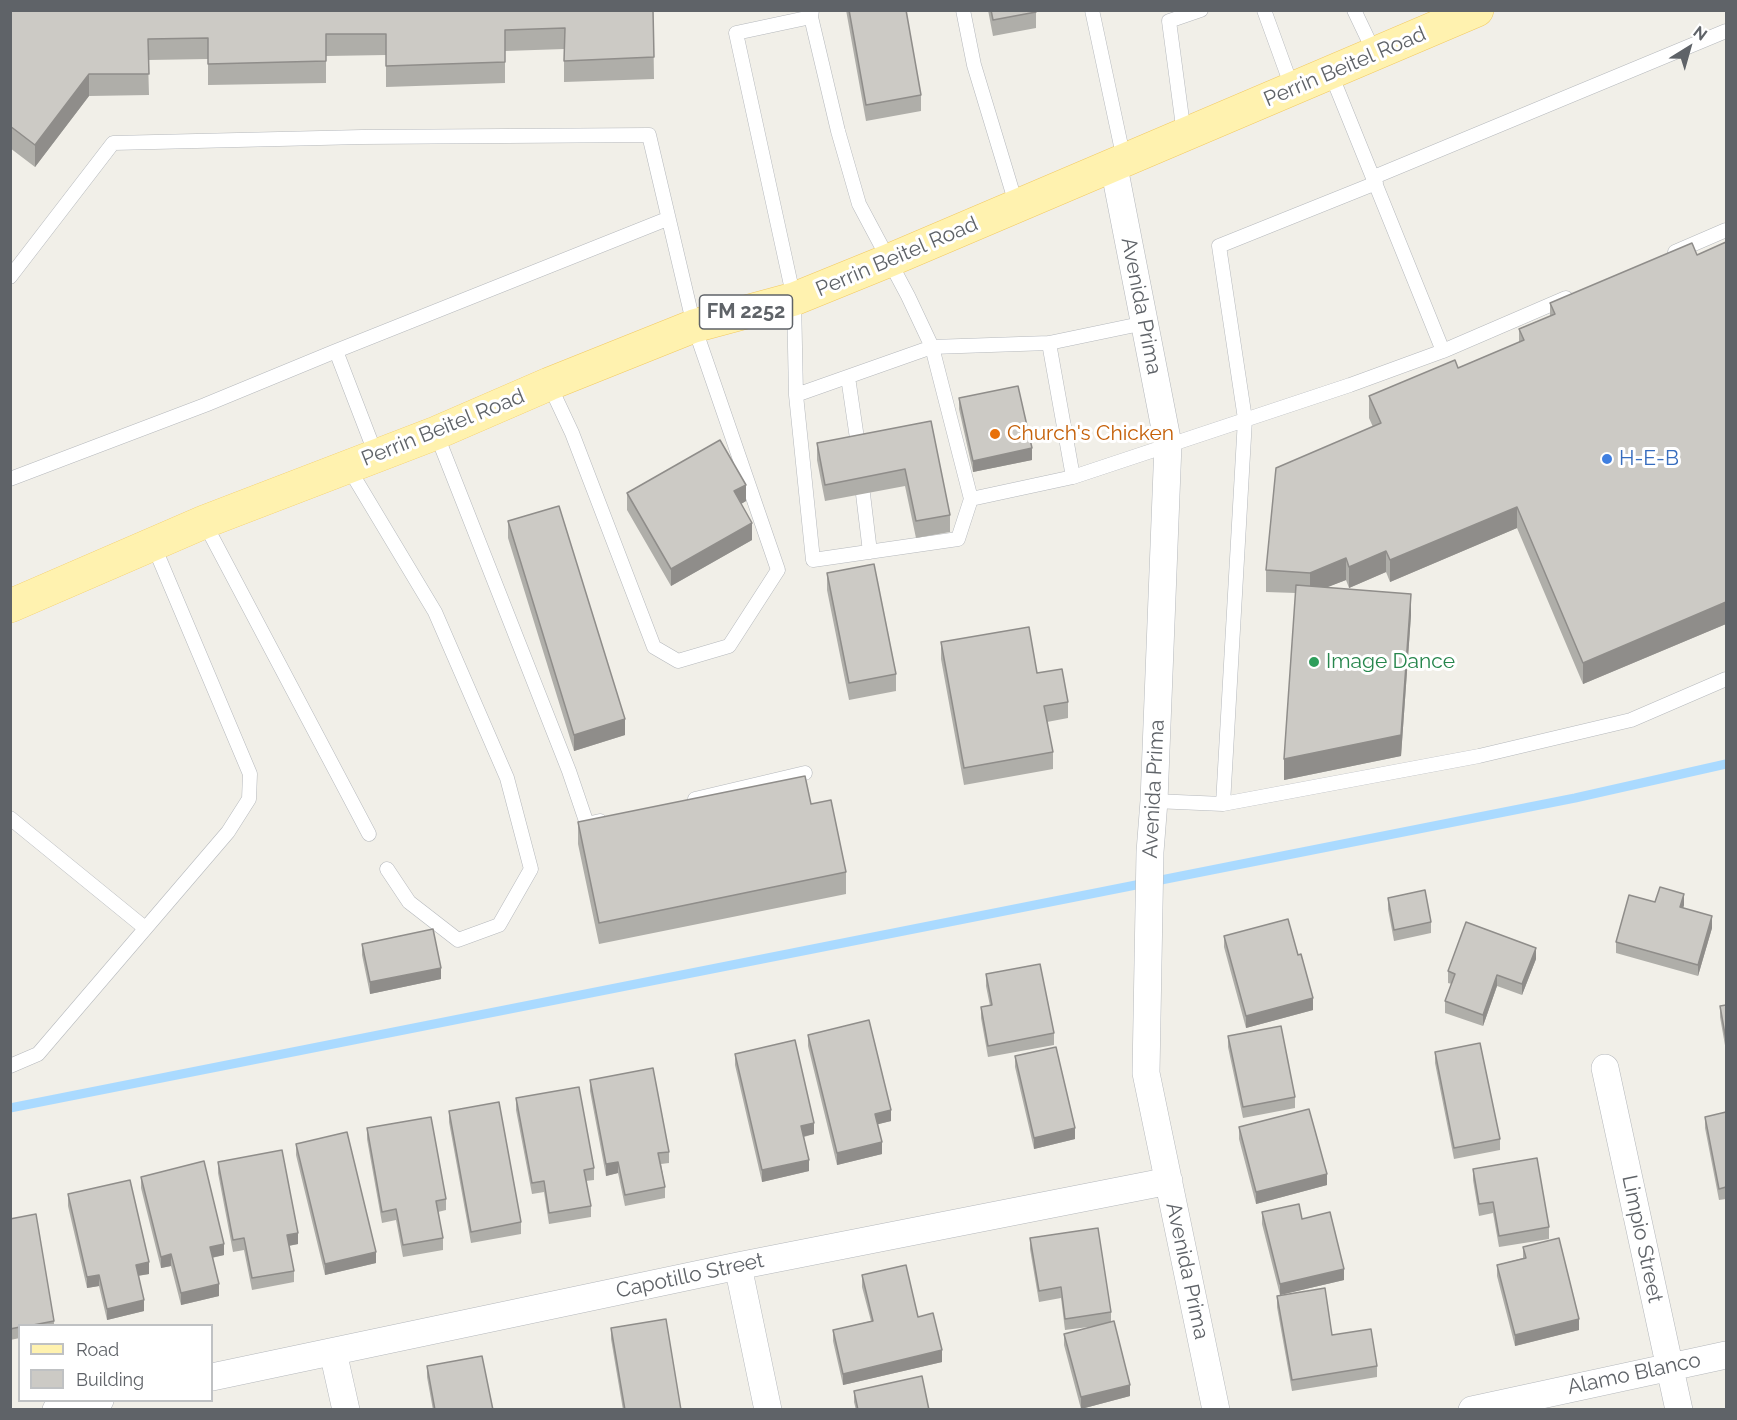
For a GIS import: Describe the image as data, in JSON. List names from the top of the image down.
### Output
{
  "streets": {
    "main road": ["Perrin Beitel Road", "FM 2252"],
    "street": [
      "Avenida Prima",
      "Limpio Street",
      "Capotillo Street",
      "Alamo Blanco"
    ]
  },
  "crossings": [
    ["Perrin Beitel Road", "Avenida Prima"],
    ["Avenida Prima", "Capotillo Street"],
    ["Limpio Street", "Alamo Blanco"]
  ],
  "places": ["Church's Chicken", "H-E-B", "Image Dance"],
  "legend": ["Road", "Building"],
  "north": "top right"
}
